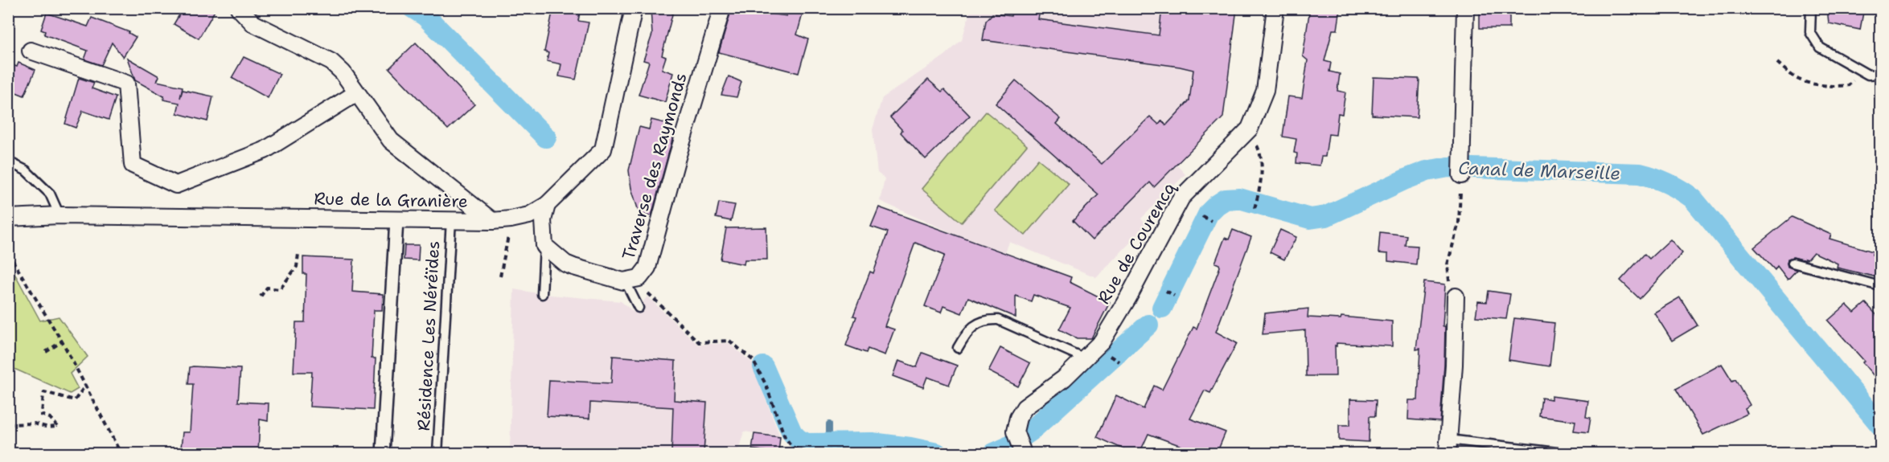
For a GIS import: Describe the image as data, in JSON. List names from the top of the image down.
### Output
{
  "streets": {
    "street": ["Traverse des Raymonds", "Rue de la Granière", "Rue de Courencq"],
    "lane": ["Résidence Les Néréïdes"]
  },
  "crossings": [
    ["Rue de la Granière", "Résidence Les Néréïdes"]
  ],
  "water": ["Canal de Marseille"]
}
